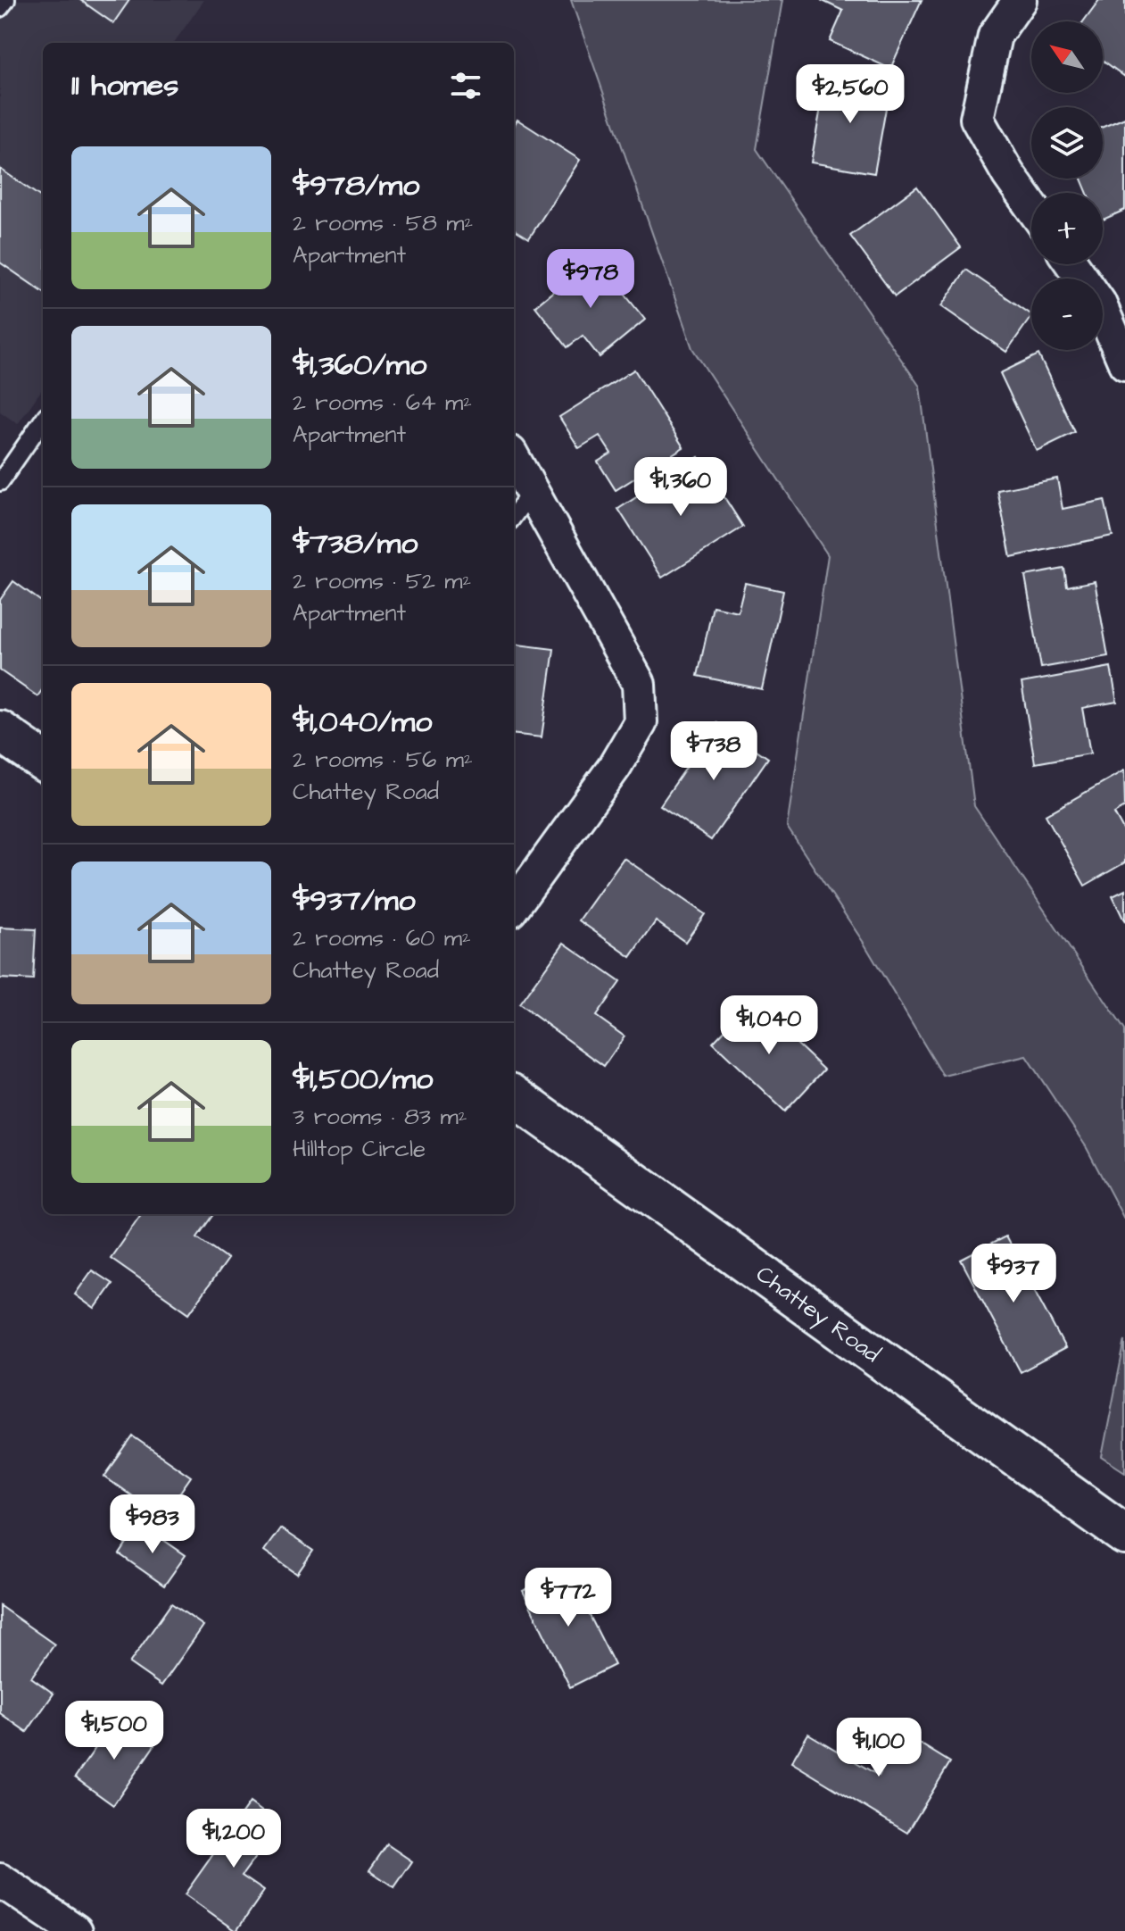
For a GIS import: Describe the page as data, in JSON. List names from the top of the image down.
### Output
{
  "streets": {
    "street": ["Chattey Road"]
  },
  "north": "top left",
  "page": {
    "map_buttons": ["+", "−"],
    "heading": "11 homes",
    "price": [
      "$2,560",
      "$978",
      "$1,360",
      "$738",
      "$1,040",
      "$937",
      "$983",
      "$772",
      "$1,500",
      "$1,100",
      "$1,200"
    ],
    "list": [
      {
        "name": "$978/mo",
        "note": "2 rooms · 58 m² · Apartment"
      },
      {
        "name": "$1,360/mo",
        "note": "2 rooms · 64 m² · Apartment"
      },
      {
        "name": "$738/mo",
        "note": "2 rooms · 52 m² · Apartment"
      },
      {
        "name": "$1,040/mo",
        "note": "2 rooms · 56 m² · Chattey Road"
      },
      {
        "name": "$937/mo",
        "note": "2 rooms · 60 m² · Chattey Road"
      },
      {
        "name": "$1,500/mo",
        "note": "3 rooms · 83 m² · Hilltop Circle"
      }
    ]
  }
}
